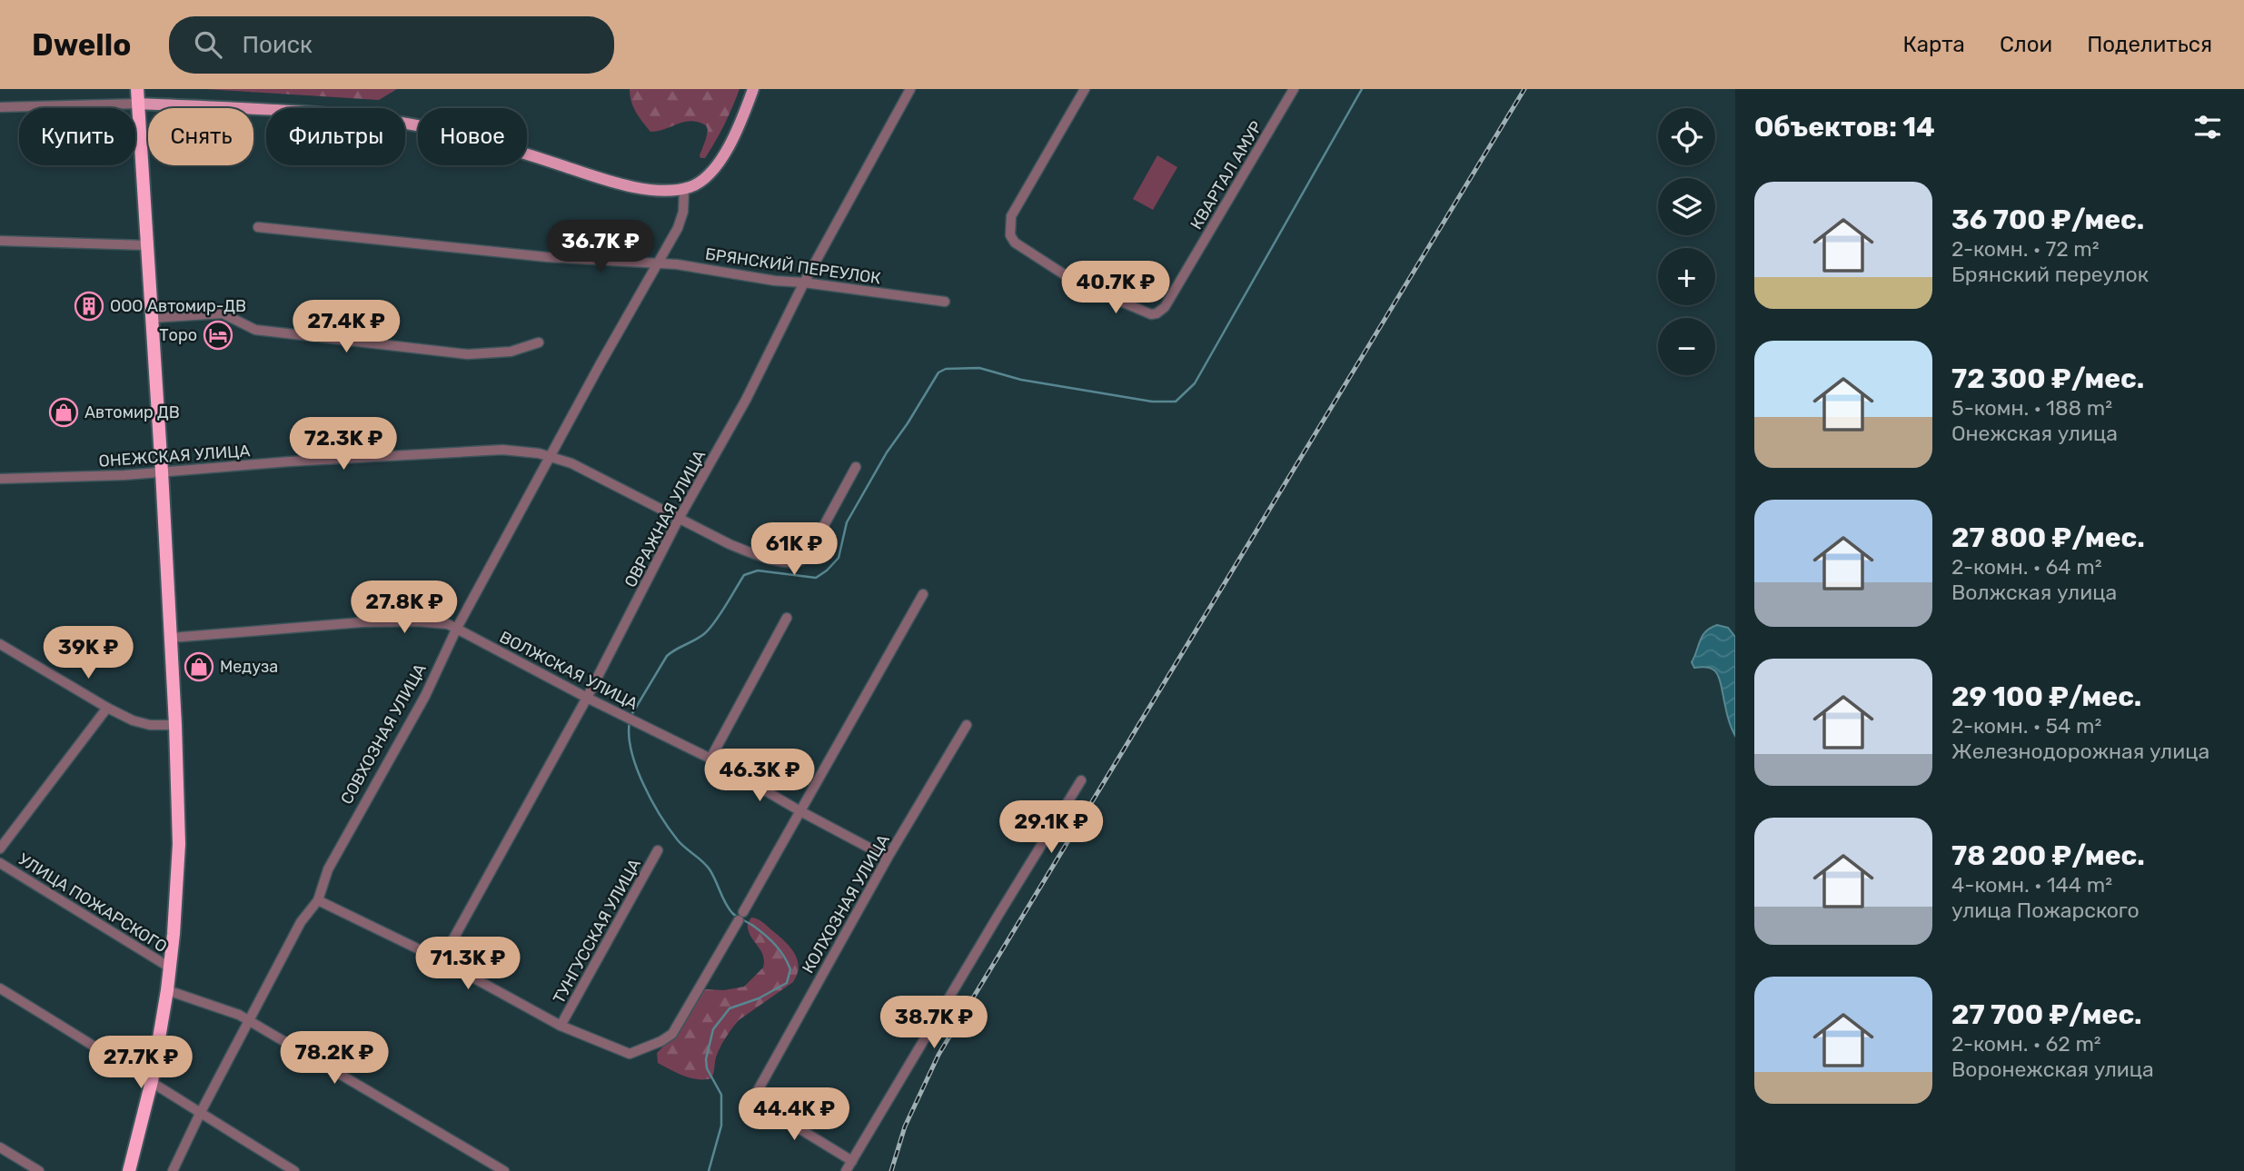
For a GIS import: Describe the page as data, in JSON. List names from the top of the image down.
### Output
{
  "streets": {
    "street": [
      "КВАРТАЛ АМУР",
      "БРЯНСКИЙ ПЕРЕУЛОК",
      "ОНЕЖСКАЯ УЛИЦА",
      "ОВРАЖНАЯ УЛИЦА",
      "ВОЛЖСКАЯ УЛИЦА",
      "СОВХОЗНАЯ УЛИЦА",
      "УЛИЦА ПОЖАРСКОГО",
      "КОЛХОЗНАЯ УЛИЦА",
      "ТУНГУССКАЯ УЛИЦА"
    ]
  },
  "crossings": [
    ["БРЯНСКИЙ ПЕРЕУЛОК", "ОВРАЖНАЯ УЛИЦА"],
    ["БРЯНСКИЙ ПЕРЕУЛОК", "СОВХОЗНАЯ УЛИЦА"],
    ["ОНЕЖСКАЯ УЛИЦА", "ОВРАЖНАЯ УЛИЦА"],
    ["ОНЕЖСКАЯ УЛИЦА", "СОВХОЗНАЯ УЛИЦА"],
    ["ОВРАЖНАЯ УЛИЦА", "ВОЛЖСКАЯ УЛИЦА"],
    ["ВОЛЖСКАЯ УЛИЦА", "СОВХОЗНАЯ УЛИЦА"],
    ["ВОЛЖСКАЯ УЛИЦА", "КОЛХОЗНАЯ УЛИЦА"]
  ],
  "places": {
    "building": ["ООО Автомир-ДВ"],
    "hotel": ["Торо"],
    "shop": ["Автомир ДВ", "Медуза"]
  },
  "page": {
    "header": "Dwello",
    "search": "Поиск",
    "nav": ["Карта", "Слои", "Поделиться"],
    "heading": "Объектов: 14",
    "map_buttons": ["+", "−"],
    "chip": [
      "Купить",
      "Снять",
      "Фильтры",
      "Новое"
    ],
    "list": [
      {
        "name": "36 700 ₽/мес.",
        "note": "2-комн. · 72 m² · Брянский переулок"
      },
      {
        "name": "72 300 ₽/мес.",
        "note": "5-комн. · 188 m² · Онежская улица"
      },
      {
        "name": "27 800 ₽/мес.",
        "note": "2-комн. · 64 m² · Волжская улица"
      },
      {
        "name": "29 100 ₽/мес.",
        "note": "2-комн. · 54 m² · Железнодорожная улица"
      },
      {
        "name": "78 200 ₽/мес.",
        "note": "4-комн. · 144 m² · улица Пожарского"
      },
      {
        "name": "27 700 ₽/мес.",
        "note": "2-комн. · 62 m² · Воронежская улица"
      }
    ],
    "price": [
      "36.7K ₽",
      "40.7K ₽",
      "27.4K ₽",
      "72.3K ₽",
      "61K ₽",
      "27.8K ₽",
      "39K ₽",
      "46.3K ₽",
      "29.1K ₽",
      "71.3K ₽",
      "38.7K ₽",
      "78.2K ₽",
      "27.7K ₽",
      "44.4K ₽"
    ]
  }
}
